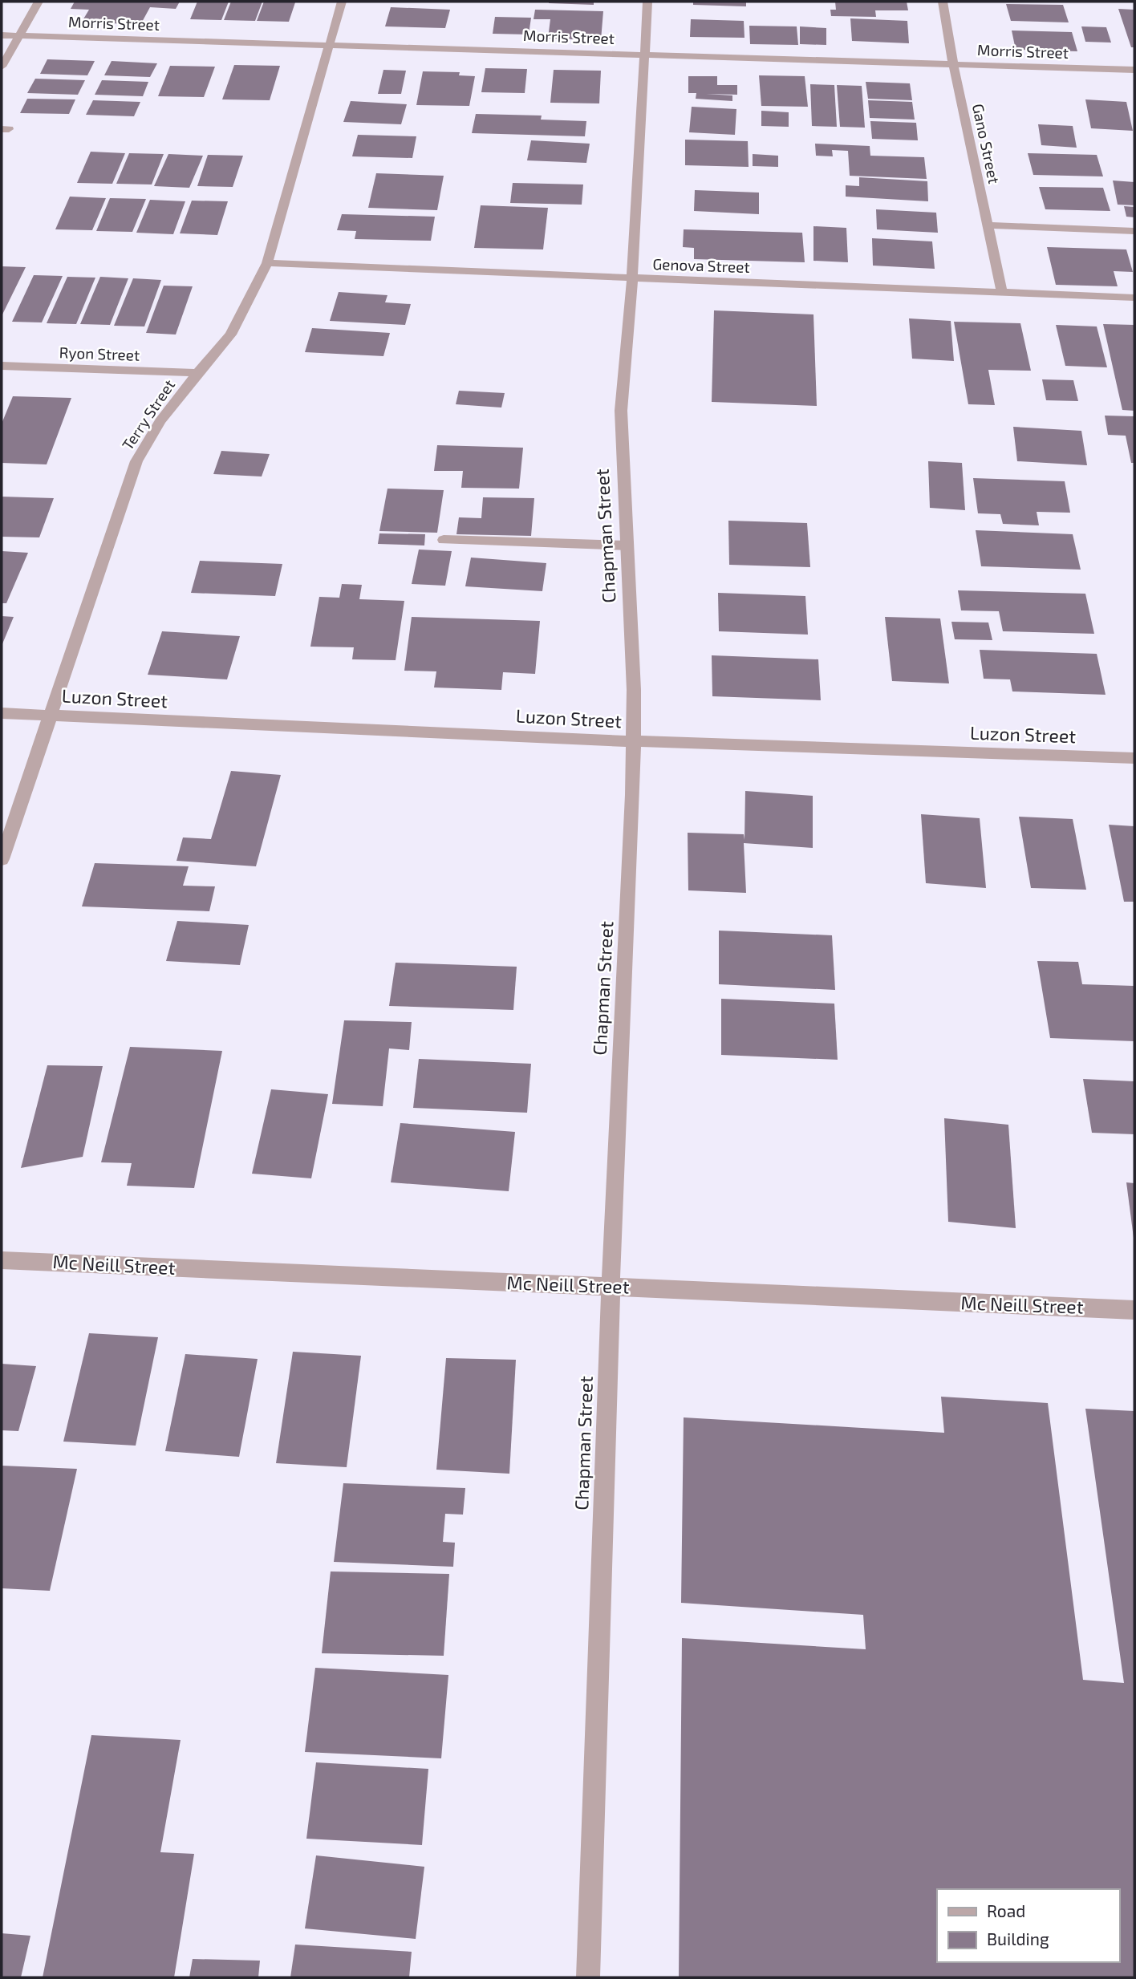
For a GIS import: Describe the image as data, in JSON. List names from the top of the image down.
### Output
{
  "streets": {
    "street": [
      "Morris Street",
      "Gano Street",
      "Genova Street",
      "Ryon Street",
      "Terry Street",
      "Chapman Street",
      "Luzon Street",
      "Mc Neill Street"
    ]
  },
  "crossings": [
    ["Morris Street", "Gano Street"],
    ["Morris Street", "Terry Street"],
    ["Morris Street", "Chapman Street"],
    ["Gano Street", "Genova Street"],
    ["Genova Street", "Terry Street"],
    ["Genova Street", "Chapman Street"],
    ["Ryon Street", "Terry Street"],
    ["Terry Street", "Luzon Street"],
    ["Chapman Street", "Luzon Street"],
    ["Chapman Street", "Mc Neill Street"]
  ],
  "legend": ["Road", "Building"]
}
